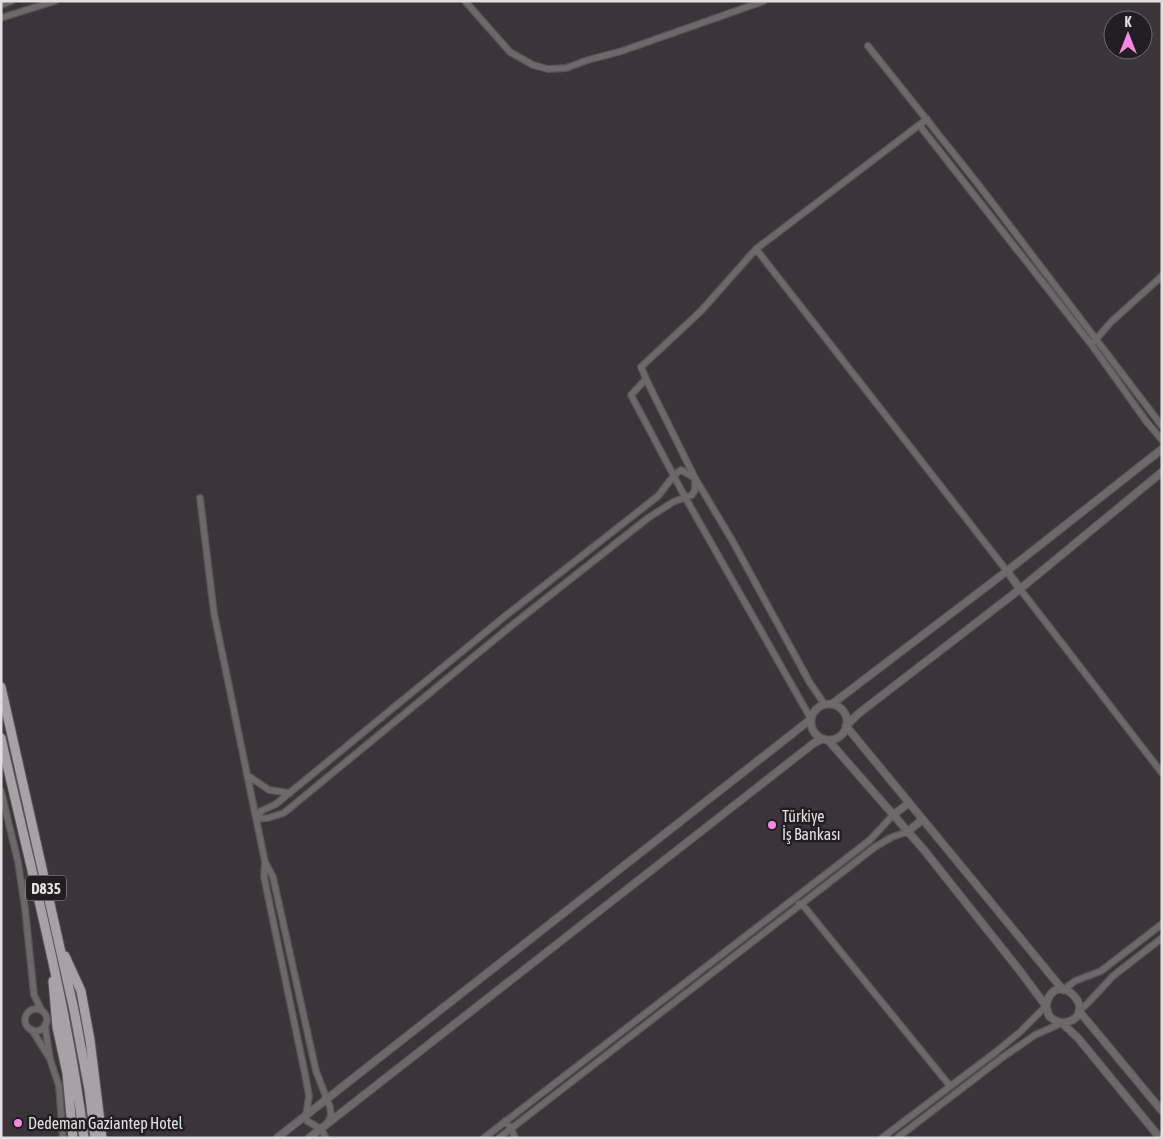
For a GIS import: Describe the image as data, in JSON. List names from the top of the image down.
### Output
{
  "streets": {
    "highway": ["D835"]
  },
  "places": ["Türkiye İş Bankası", "Dedeman Gaziantep Hotel"],
  "north": "top"
}
